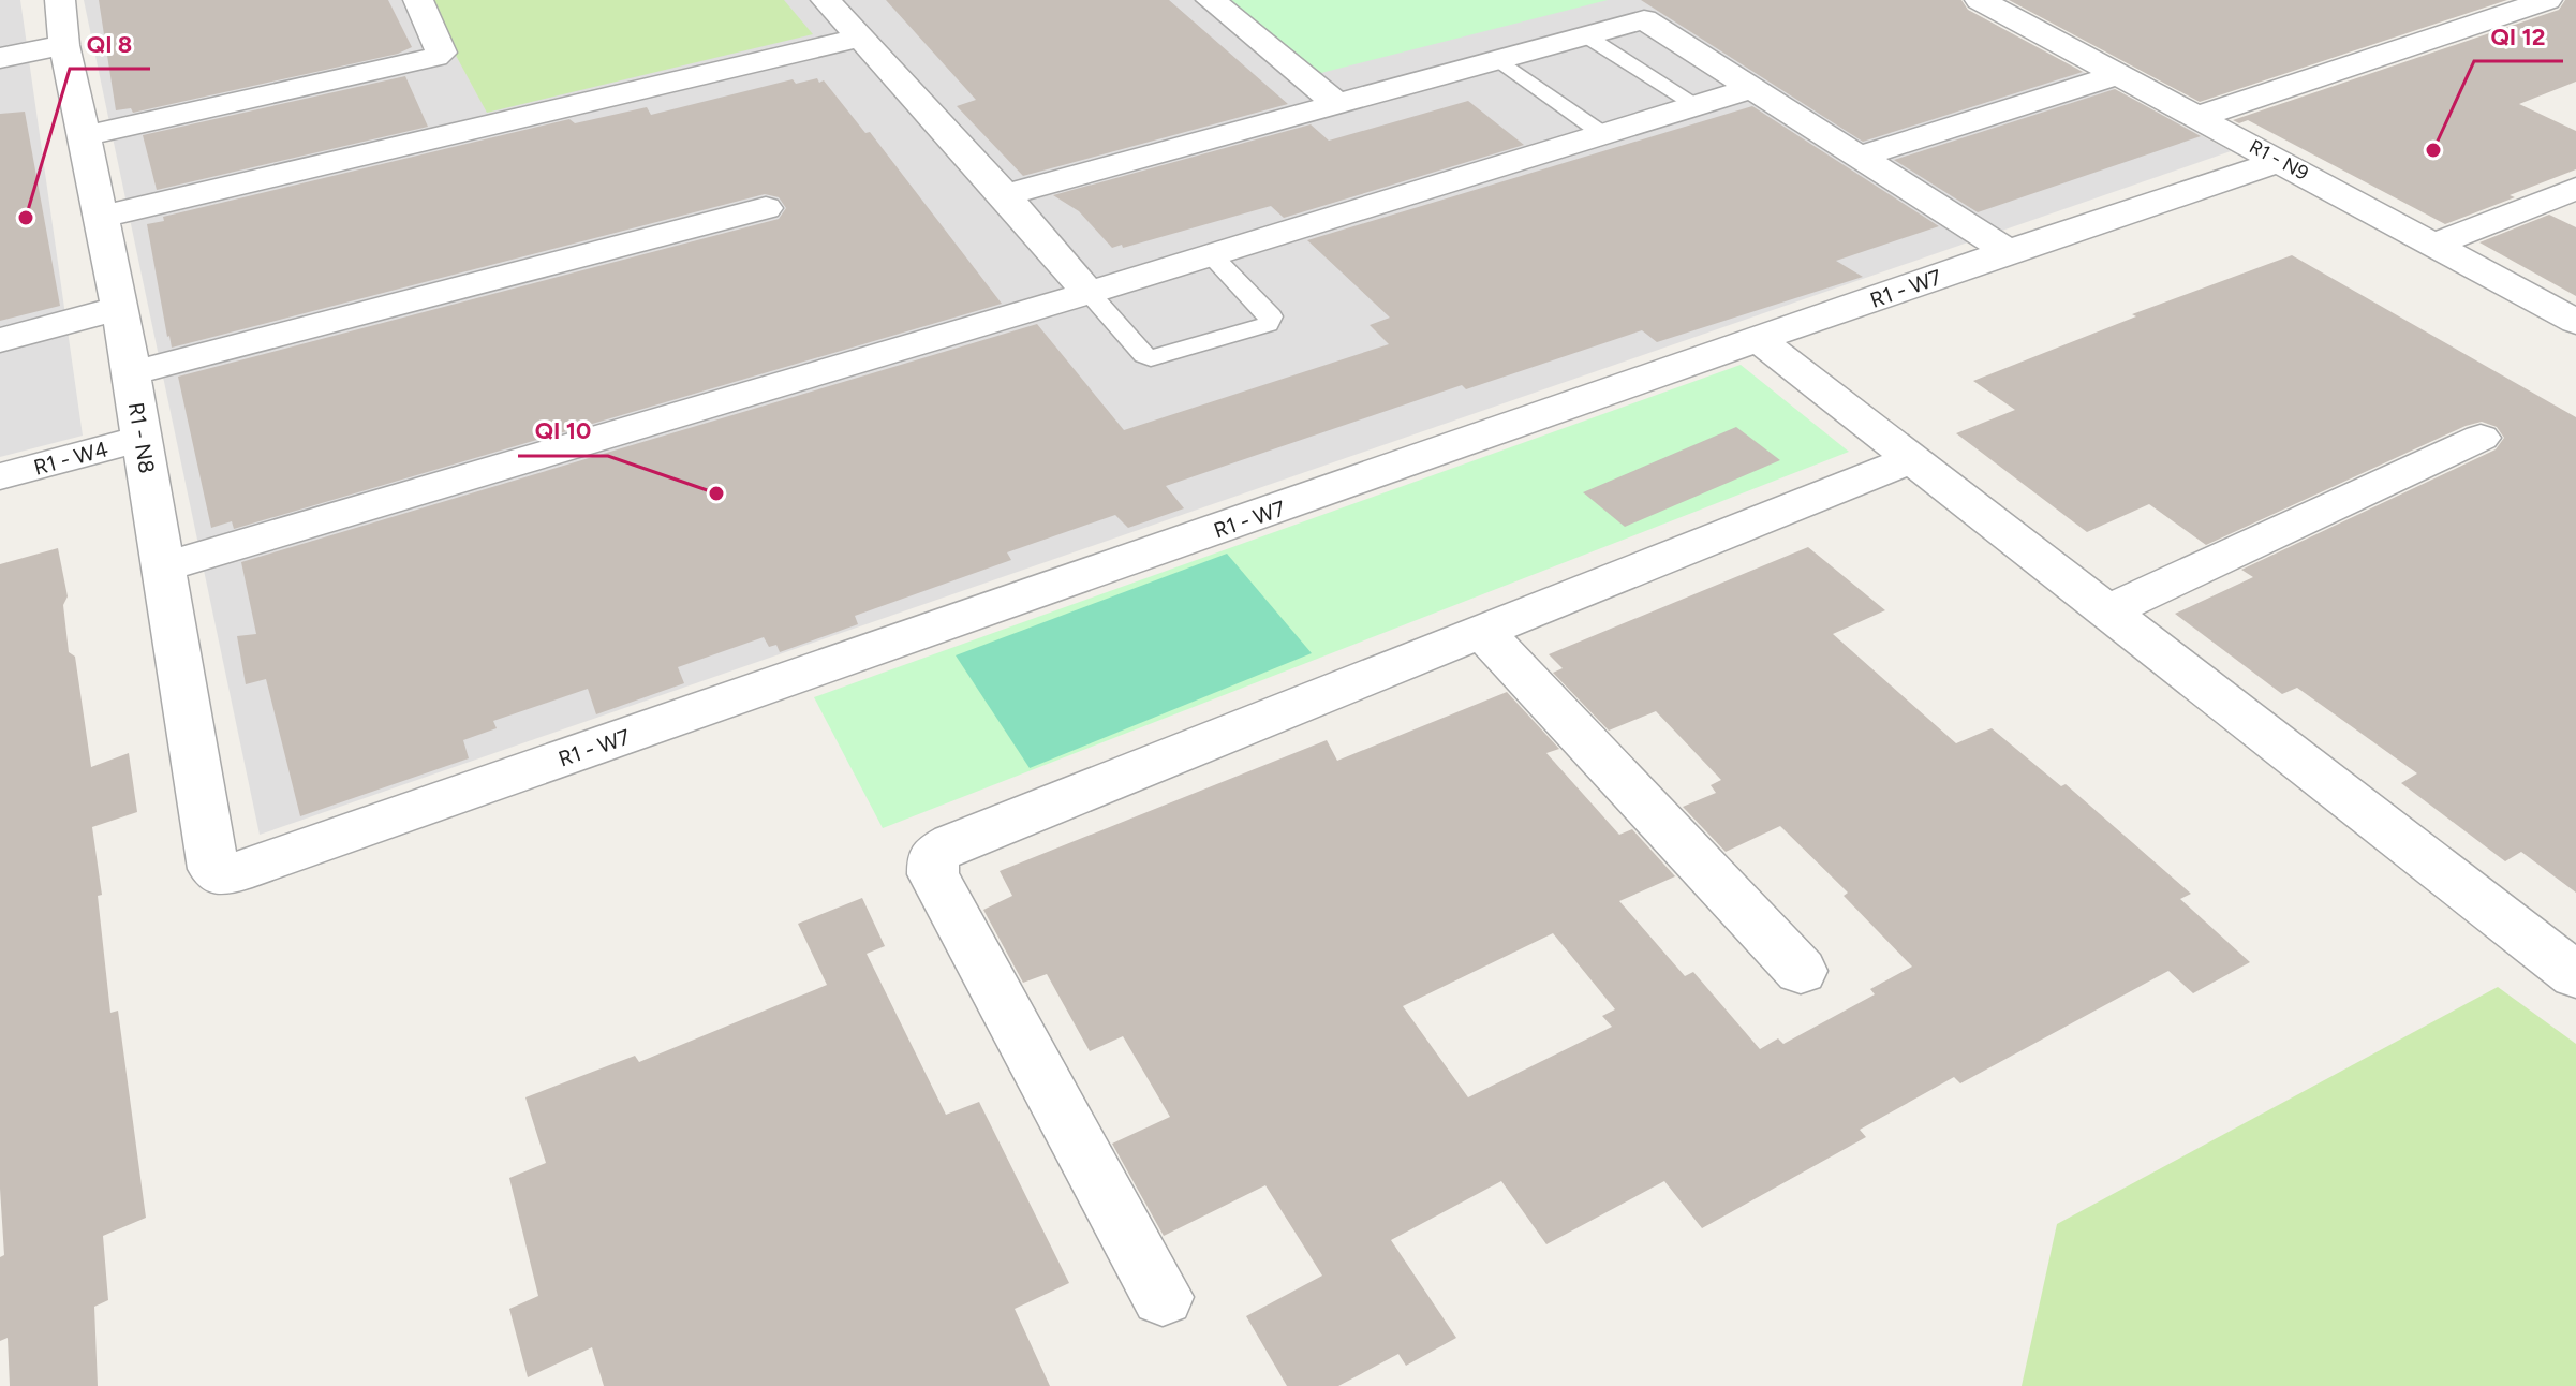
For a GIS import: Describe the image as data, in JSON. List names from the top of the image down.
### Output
{
  "streets": {
    "street": [
      "R1 - N9",
      "R1 - W7",
      "R1 - N8",
      "R1 - W4"
    ]
  },
  "crossings": [
    ["R1 - N9", "R1 - W7"],
    ["R1 - W7", "R1 - N8"],
    ["R1 - N8", "R1 - W4"]
  ],
  "places": ["QI 12", "QI 8", "QI 10"]
}
